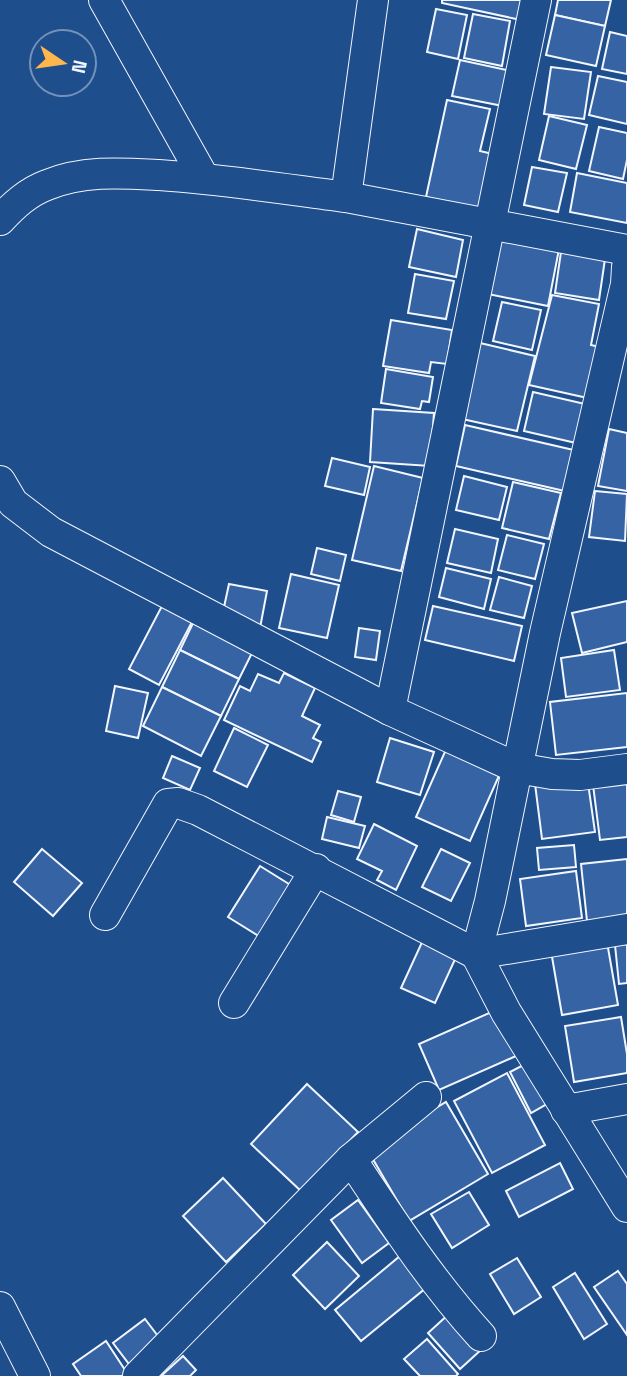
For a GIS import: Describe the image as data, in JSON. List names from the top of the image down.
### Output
{
  "north": "right"
}
